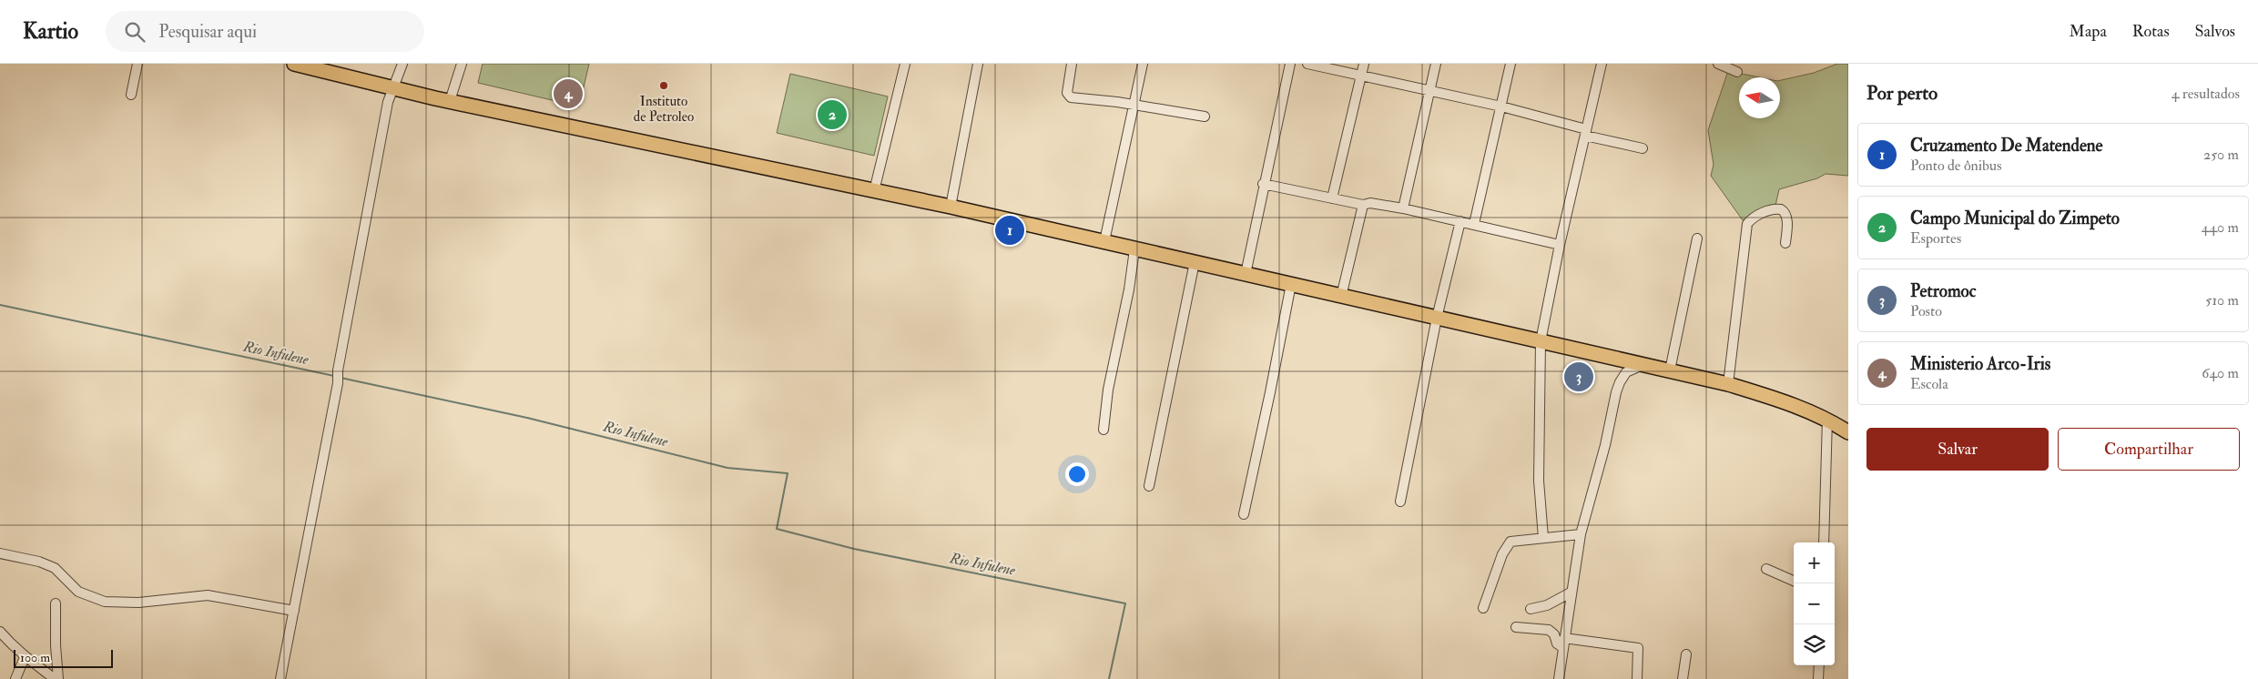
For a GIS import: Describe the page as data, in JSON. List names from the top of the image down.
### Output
{
  "water": ["Rio Infulene"],
  "places": ["Instituto de Petroleo"],
  "scale_bar": "100 m",
  "north": "left",
  "page": {
    "header": "Kartio",
    "search": "Pesquisar aqui",
    "nav": ["Mapa", "Rotas", "Salvos"],
    "heading": ["Por perto", "4 resultados"],
    "pins": [
      "4",
      "2",
      "1",
      "3"
    ],
    "list": [
      {
        "mark": "1",
        "name": "Cruzamento De Matendene",
        "note": "Ponto de ônibus",
        "value": "250 m"
      },
      {
        "mark": "2",
        "name": "Campo Municipal do Zimpeto",
        "note": "Esportes",
        "value": "440 m"
      },
      {
        "mark": "3",
        "name": "Petromoc",
        "note": "Posto",
        "value": "510 m"
      },
      {
        "mark": "4",
        "name": "Ministerio Arco-Iris",
        "note": "Escola",
        "value": "640 m"
      }
    ],
    "buttons": ["Salvar", "Compartilhar"],
    "map_buttons": ["+", "−"],
    "scale": "100 m"
  }
}
